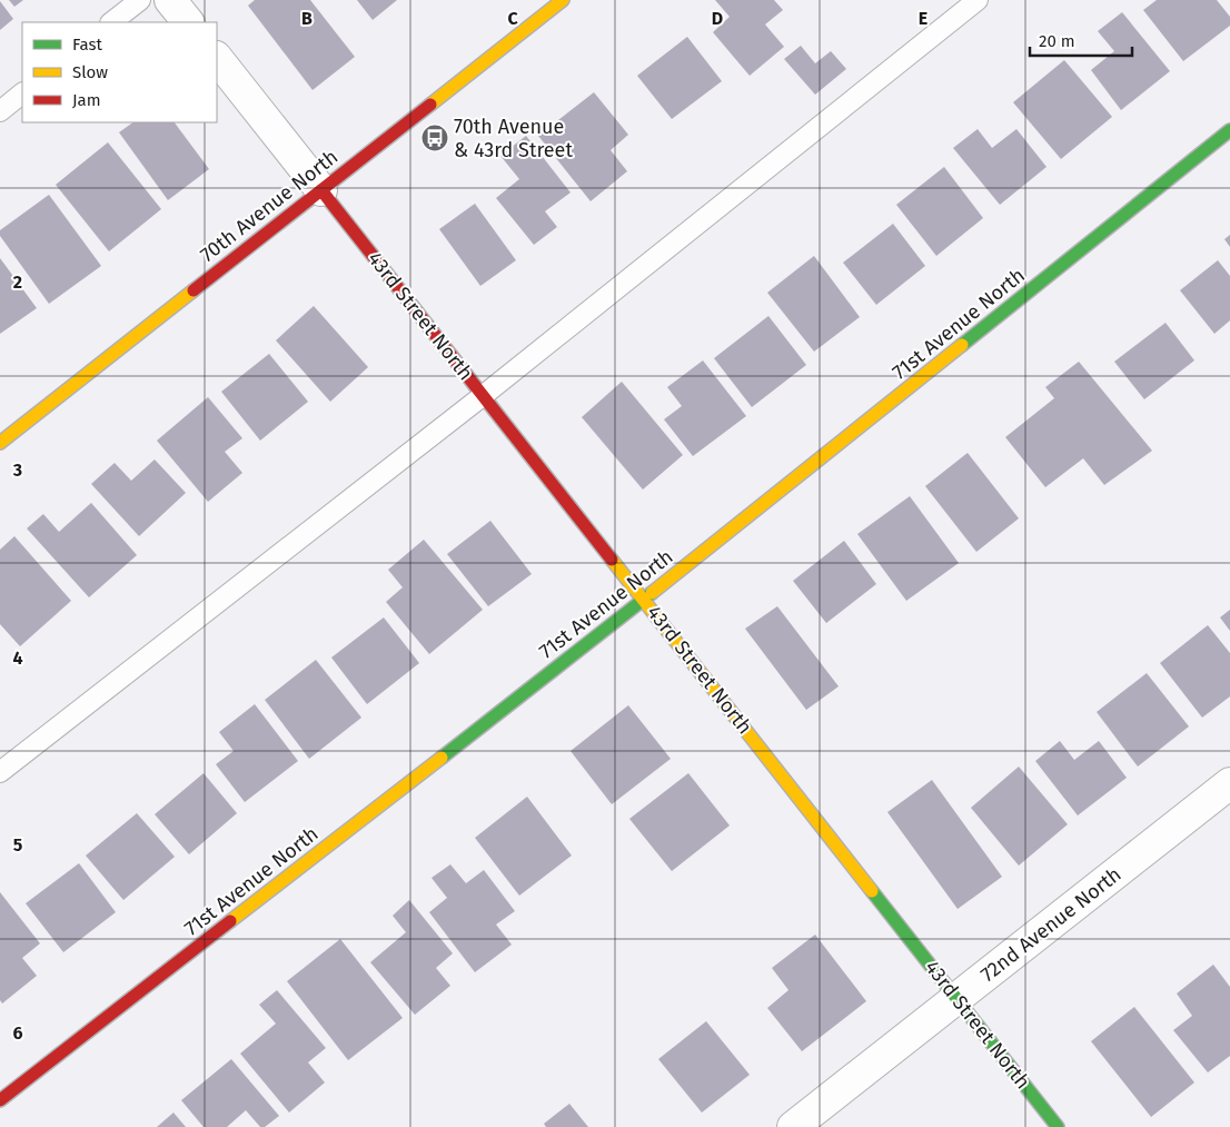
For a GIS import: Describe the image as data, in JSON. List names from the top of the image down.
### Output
{
  "streets": {
    "street": [
      "70th Avenue North",
      "43rd Street North",
      "71st Avenue North",
      "72nd Avenue North"
    ]
  },
  "crossings": [
    ["70th Avenue North", "43rd Street North"],
    ["43rd Street North", "71st Avenue North"],
    ["43rd Street North", "72nd Avenue North"]
  ],
  "places": {
    "bus stop": ["70th Avenue & 43rd Street"]
  },
  "legend": ["Fast", "Slow", "Jam"],
  "scale_bar": "20 m",
  "grid": {
    "columns": [
      "B",
      "C",
      "D",
      "E"
    ],
    "rows": [
      "2",
      "3",
      "4",
      "5",
      "6"
    ]
  }
}
